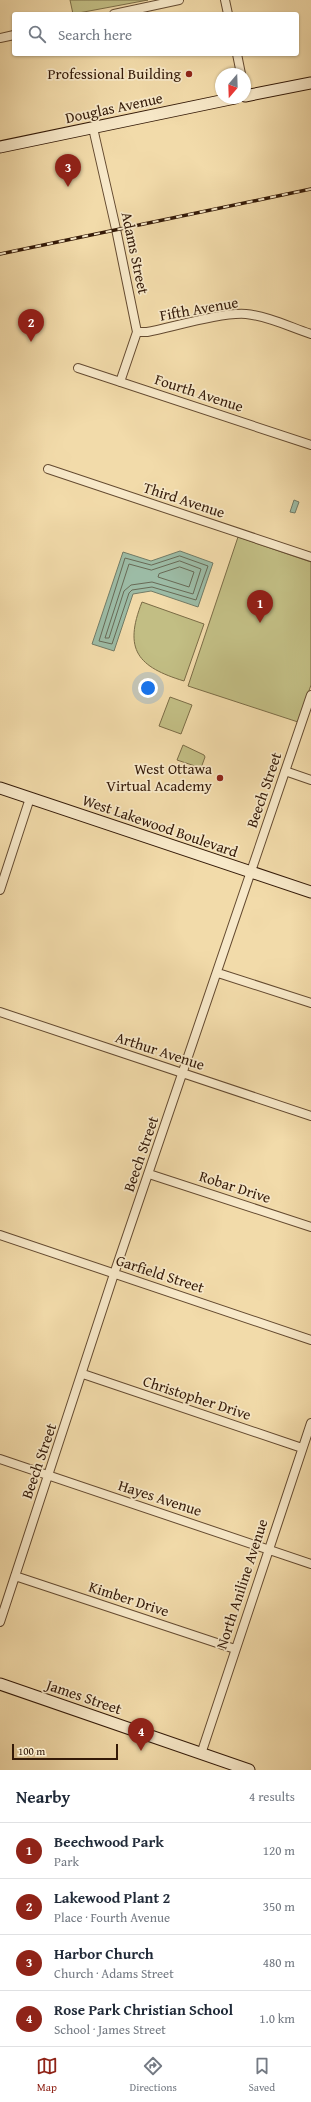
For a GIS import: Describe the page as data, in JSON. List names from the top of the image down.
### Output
{
  "streets": {
    "street": [
      "Douglas Avenue",
      "Adams Street",
      "Fifth Avenue",
      "Fourth Avenue",
      "Third Avenue",
      "Beech Street",
      "West Lakewood Boulevard",
      "Arthur Avenue",
      "Robar Drive",
      "Garfield Street",
      "Christopher Drive",
      "Hayes Avenue",
      "North Aniline Avenue",
      "Kimber Drive",
      "James Street"
    ]
  },
  "crossings": [
    ["Douglas Avenue", "Adams Street"],
    ["Adams Street", "Fifth Avenue"],
    ["Beech Street", "West Lakewood Boulevard"],
    ["Beech Street", "Arthur Avenue"],
    ["Beech Street", "Robar Drive"],
    ["Beech Street", "Garfield Street"],
    ["Beech Street", "Christopher Drive"],
    ["Beech Street", "Hayes Avenue"],
    ["Beech Street", "Kimber Drive"],
    ["Christopher Drive", "North Aniline Avenue"],
    ["Hayes Avenue", "North Aniline Avenue"],
    ["North Aniline Avenue", "Kimber Drive"],
    ["North Aniline Avenue", "James Street"]
  ],
  "places": ["Professional Building", "West Ottawa Virtual Academy"],
  "scale_bar": "100 m",
  "north": "bottom",
  "page": {
    "search": "Search here",
    "pins": [
      "3",
      "2",
      "1",
      "4"
    ],
    "scale": "100 m",
    "heading": ["Nearby", "4 results"],
    "list": [
      {
        "mark": "1",
        "name": "Beechwood Park",
        "note": "Park",
        "value": "120 m"
      },
      {
        "mark": "2",
        "name": "Lakewood Plant 2",
        "note": "Place · Fourth Avenue",
        "value": "350 m"
      },
      {
        "mark": "3",
        "name": "Harbor Church",
        "note": "Church · Adams Street",
        "value": "480 m"
      },
      {
        "mark": "4",
        "name": "Rose Park Christian School",
        "note": "School · James Street",
        "value": "1.0 km"
      }
    ],
    "nav": ["Map", "Directions", "Saved"]
  }
}
